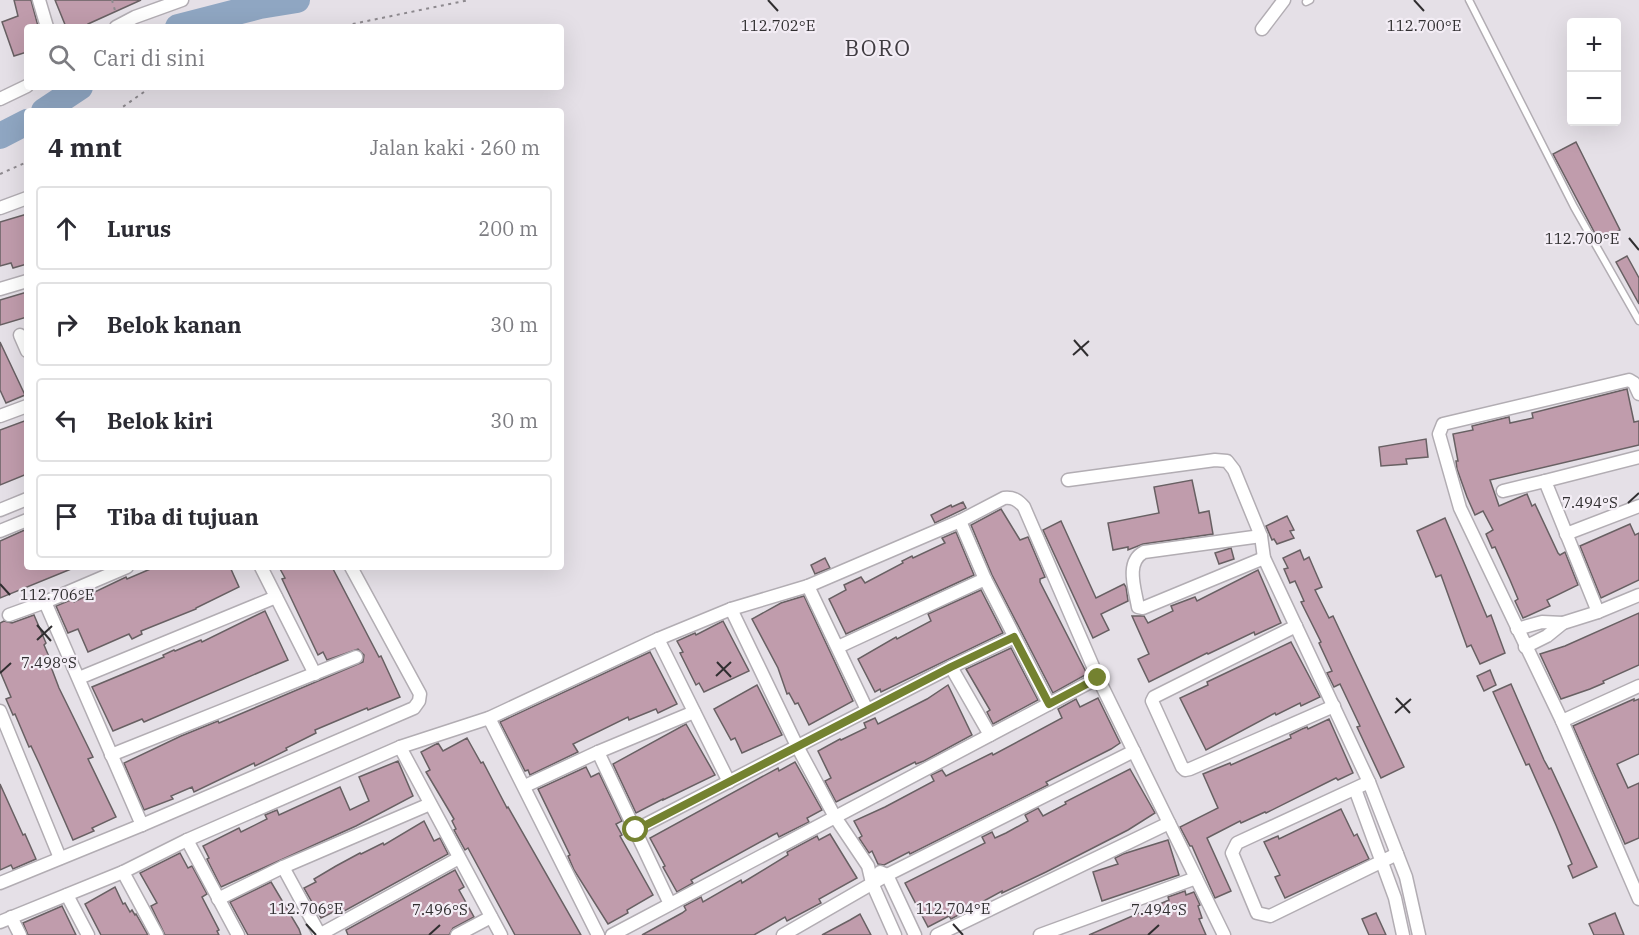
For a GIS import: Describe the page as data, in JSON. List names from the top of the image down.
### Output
{
  "districts": ["BORO"],
  "page": {
    "map_buttons": ["+", "−"],
    "search": "Cari di sini",
    "heading": ["4 mnt", "Jalan kaki · 260 m"],
    "list": [
      ["Lurus", "200 m"],
      ["Belok kanan", "30 m"],
      ["Belok kiri", "30 m"],
      "Tiba di tujuan"
    ]
  },
  "coordinates": [
    "112.702°E",
    "112.700°E",
    "7.494°S",
    "112.706°E",
    "7.498°S",
    "112.704°E",
    "7.496°S"
  ]
}
